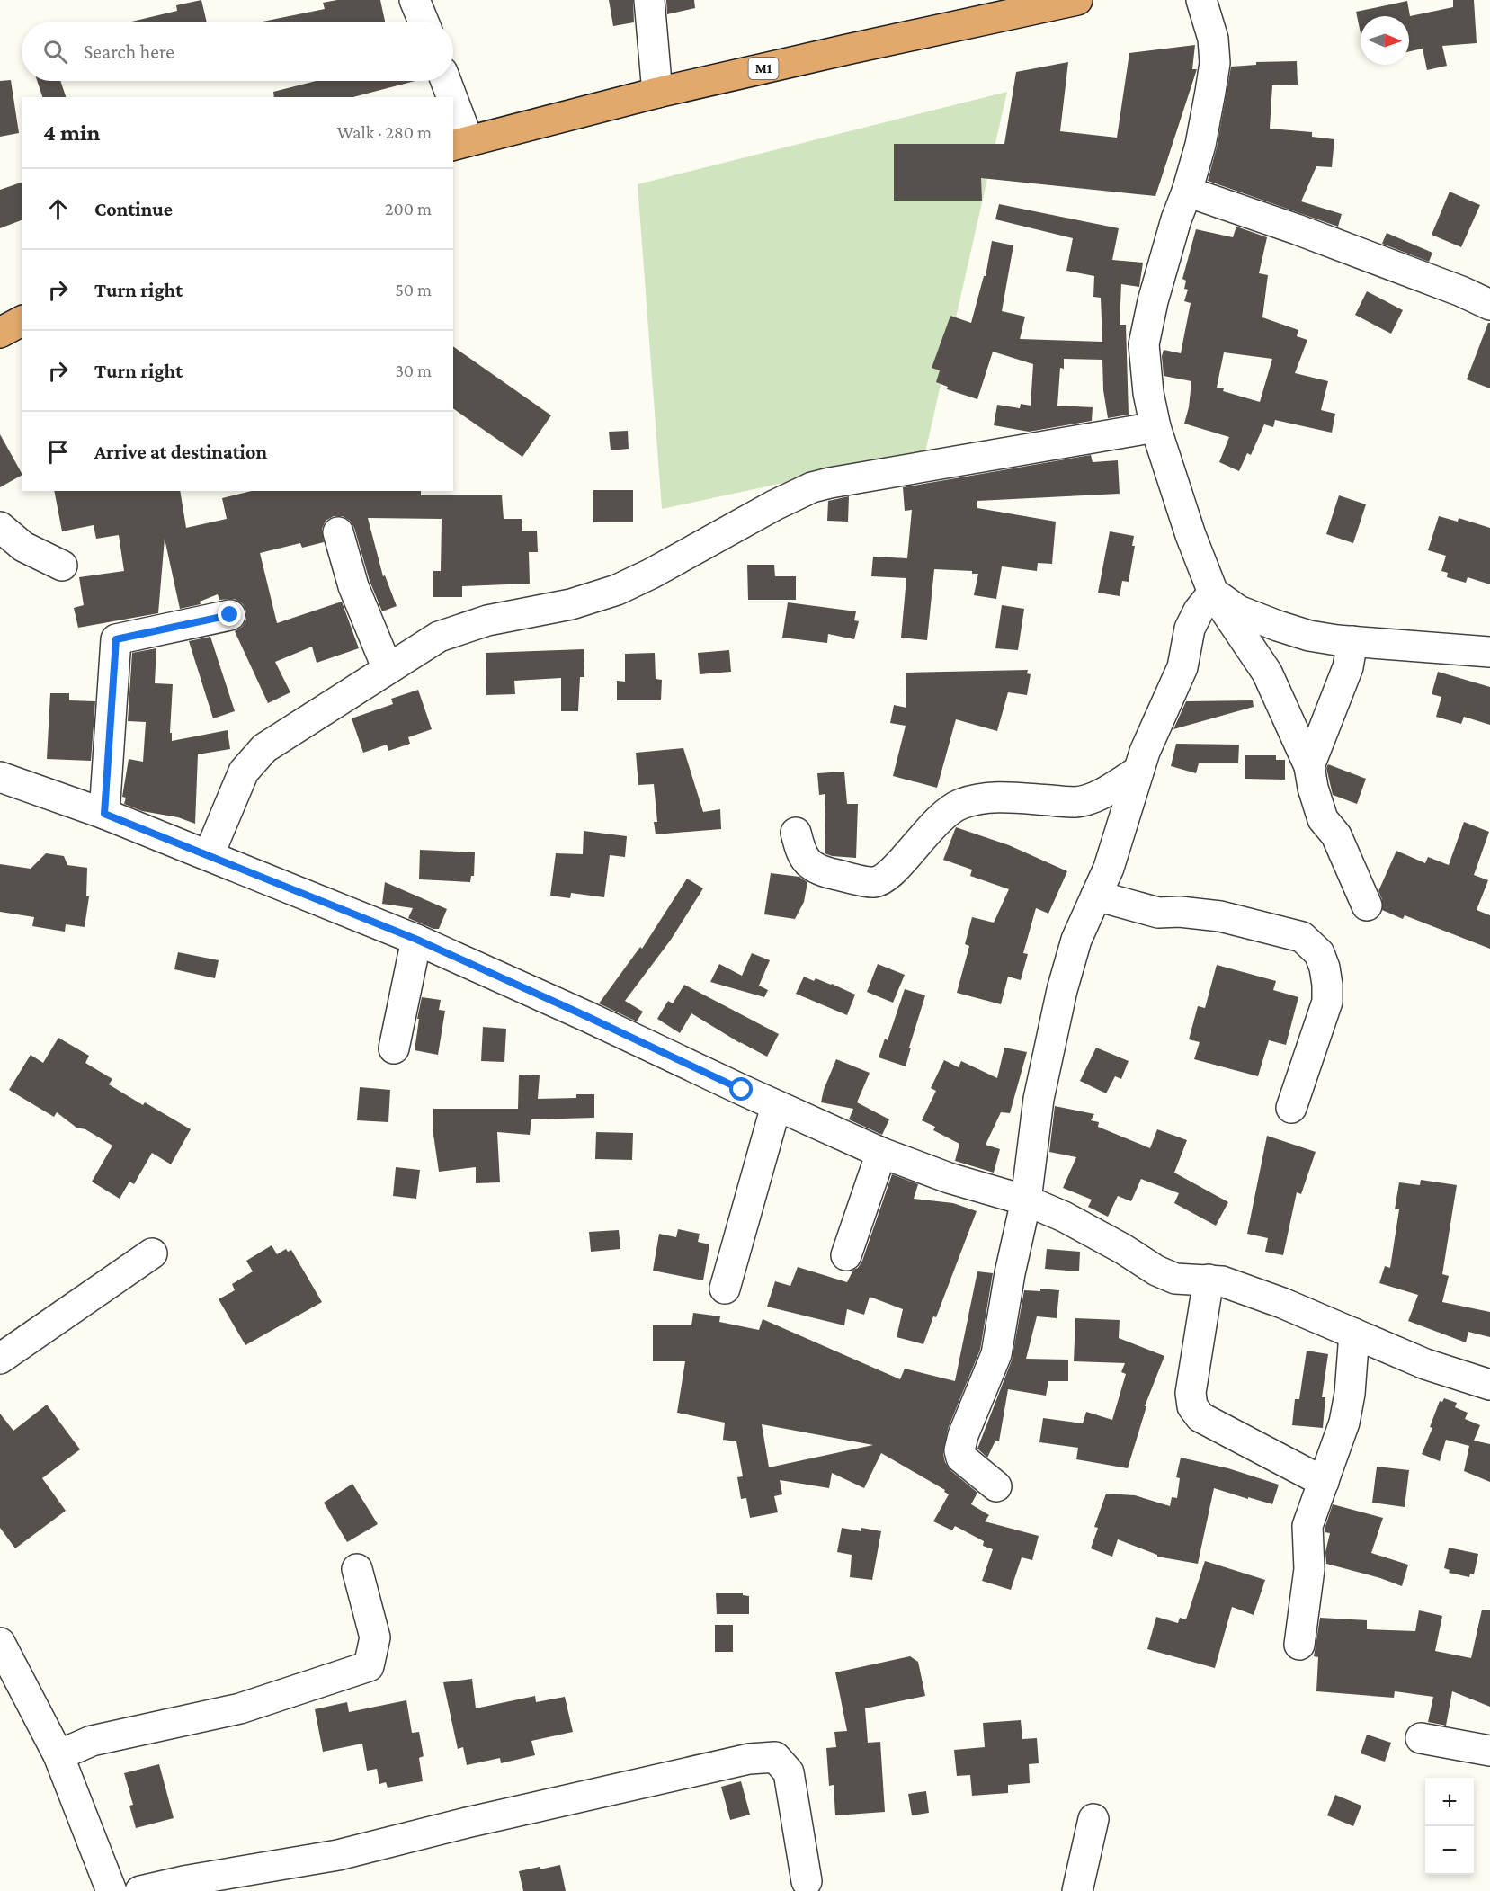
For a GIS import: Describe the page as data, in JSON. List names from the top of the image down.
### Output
{
  "streets": {
    "highway": ["M1"]
  },
  "north": "right",
  "page": {
    "search": "Search here",
    "heading": ["4 min", "Walk · 280 m"],
    "list": [
      ["Continue", "200 m"],
      ["Turn right", "50 m"],
      ["Turn right", "30 m"],
      "Arrive at destination"
    ],
    "map_buttons": ["+", "−"]
  }
}
